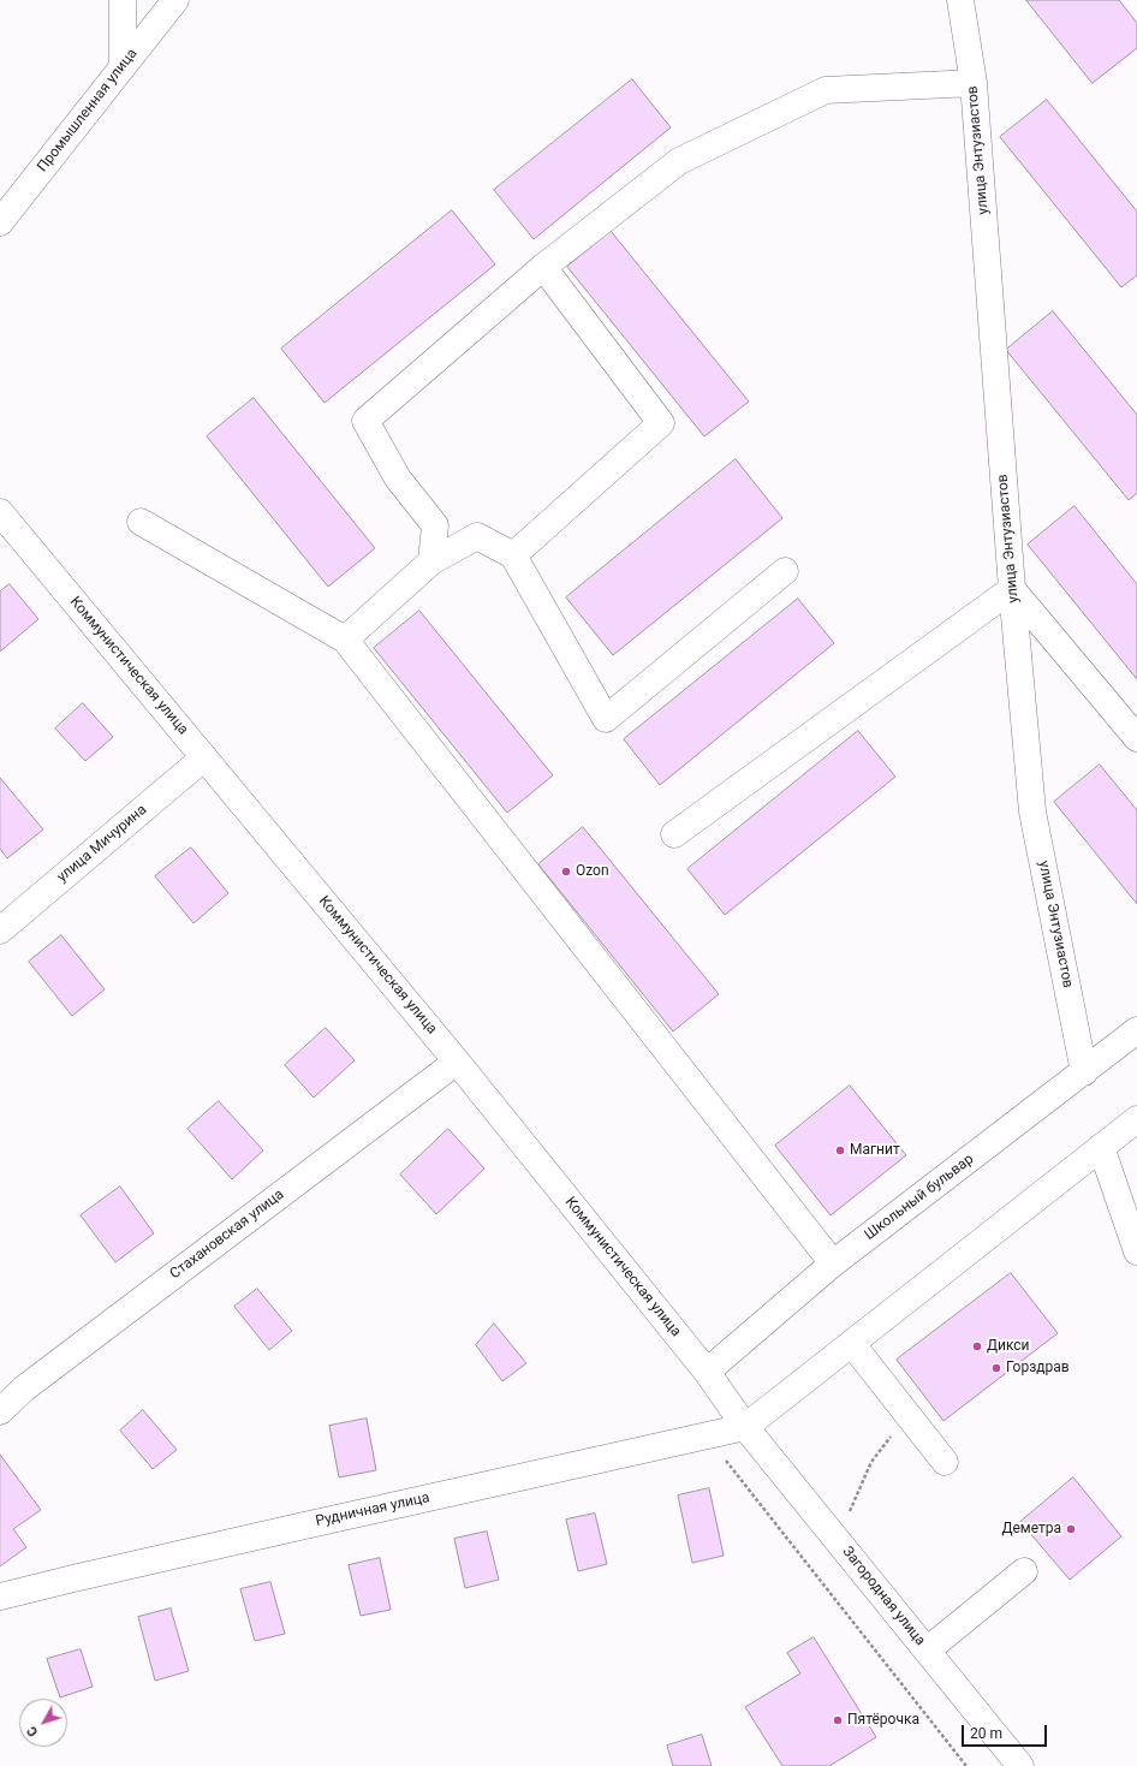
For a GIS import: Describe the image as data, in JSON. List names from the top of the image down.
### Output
{
  "streets": {
    "street": [
      "Промышленная улица",
      "улица Энтузиастов",
      "Коммунистическая улица",
      "улица Мичурина",
      "Школьный бульвар",
      "Стахановская улица",
      "Рудничная улица",
      "Загородная улица"
    ]
  },
  "crossings": [
    ["улица Энтузиастов", "Школьный бульвар"],
    ["Коммунистическая улица", "улица Мичурина"],
    ["Коммунистическая улица", "Школьный бульвар"],
    ["Коммунистическая улица", "Стахановская улица"],
    ["Коммунистическая улица", "Рудничная улица"],
    ["Коммунистическая улица", "Загородная улица"],
    ["Рудничная улица", "Загородная улица"]
  ],
  "places": [
    "Ozon",
    "Магнит",
    "Дикси",
    "Горздрав",
    "Деметра",
    "Пятёрочка"
  ],
  "scale_bar": "20 m",
  "north": "bottom left"
}
